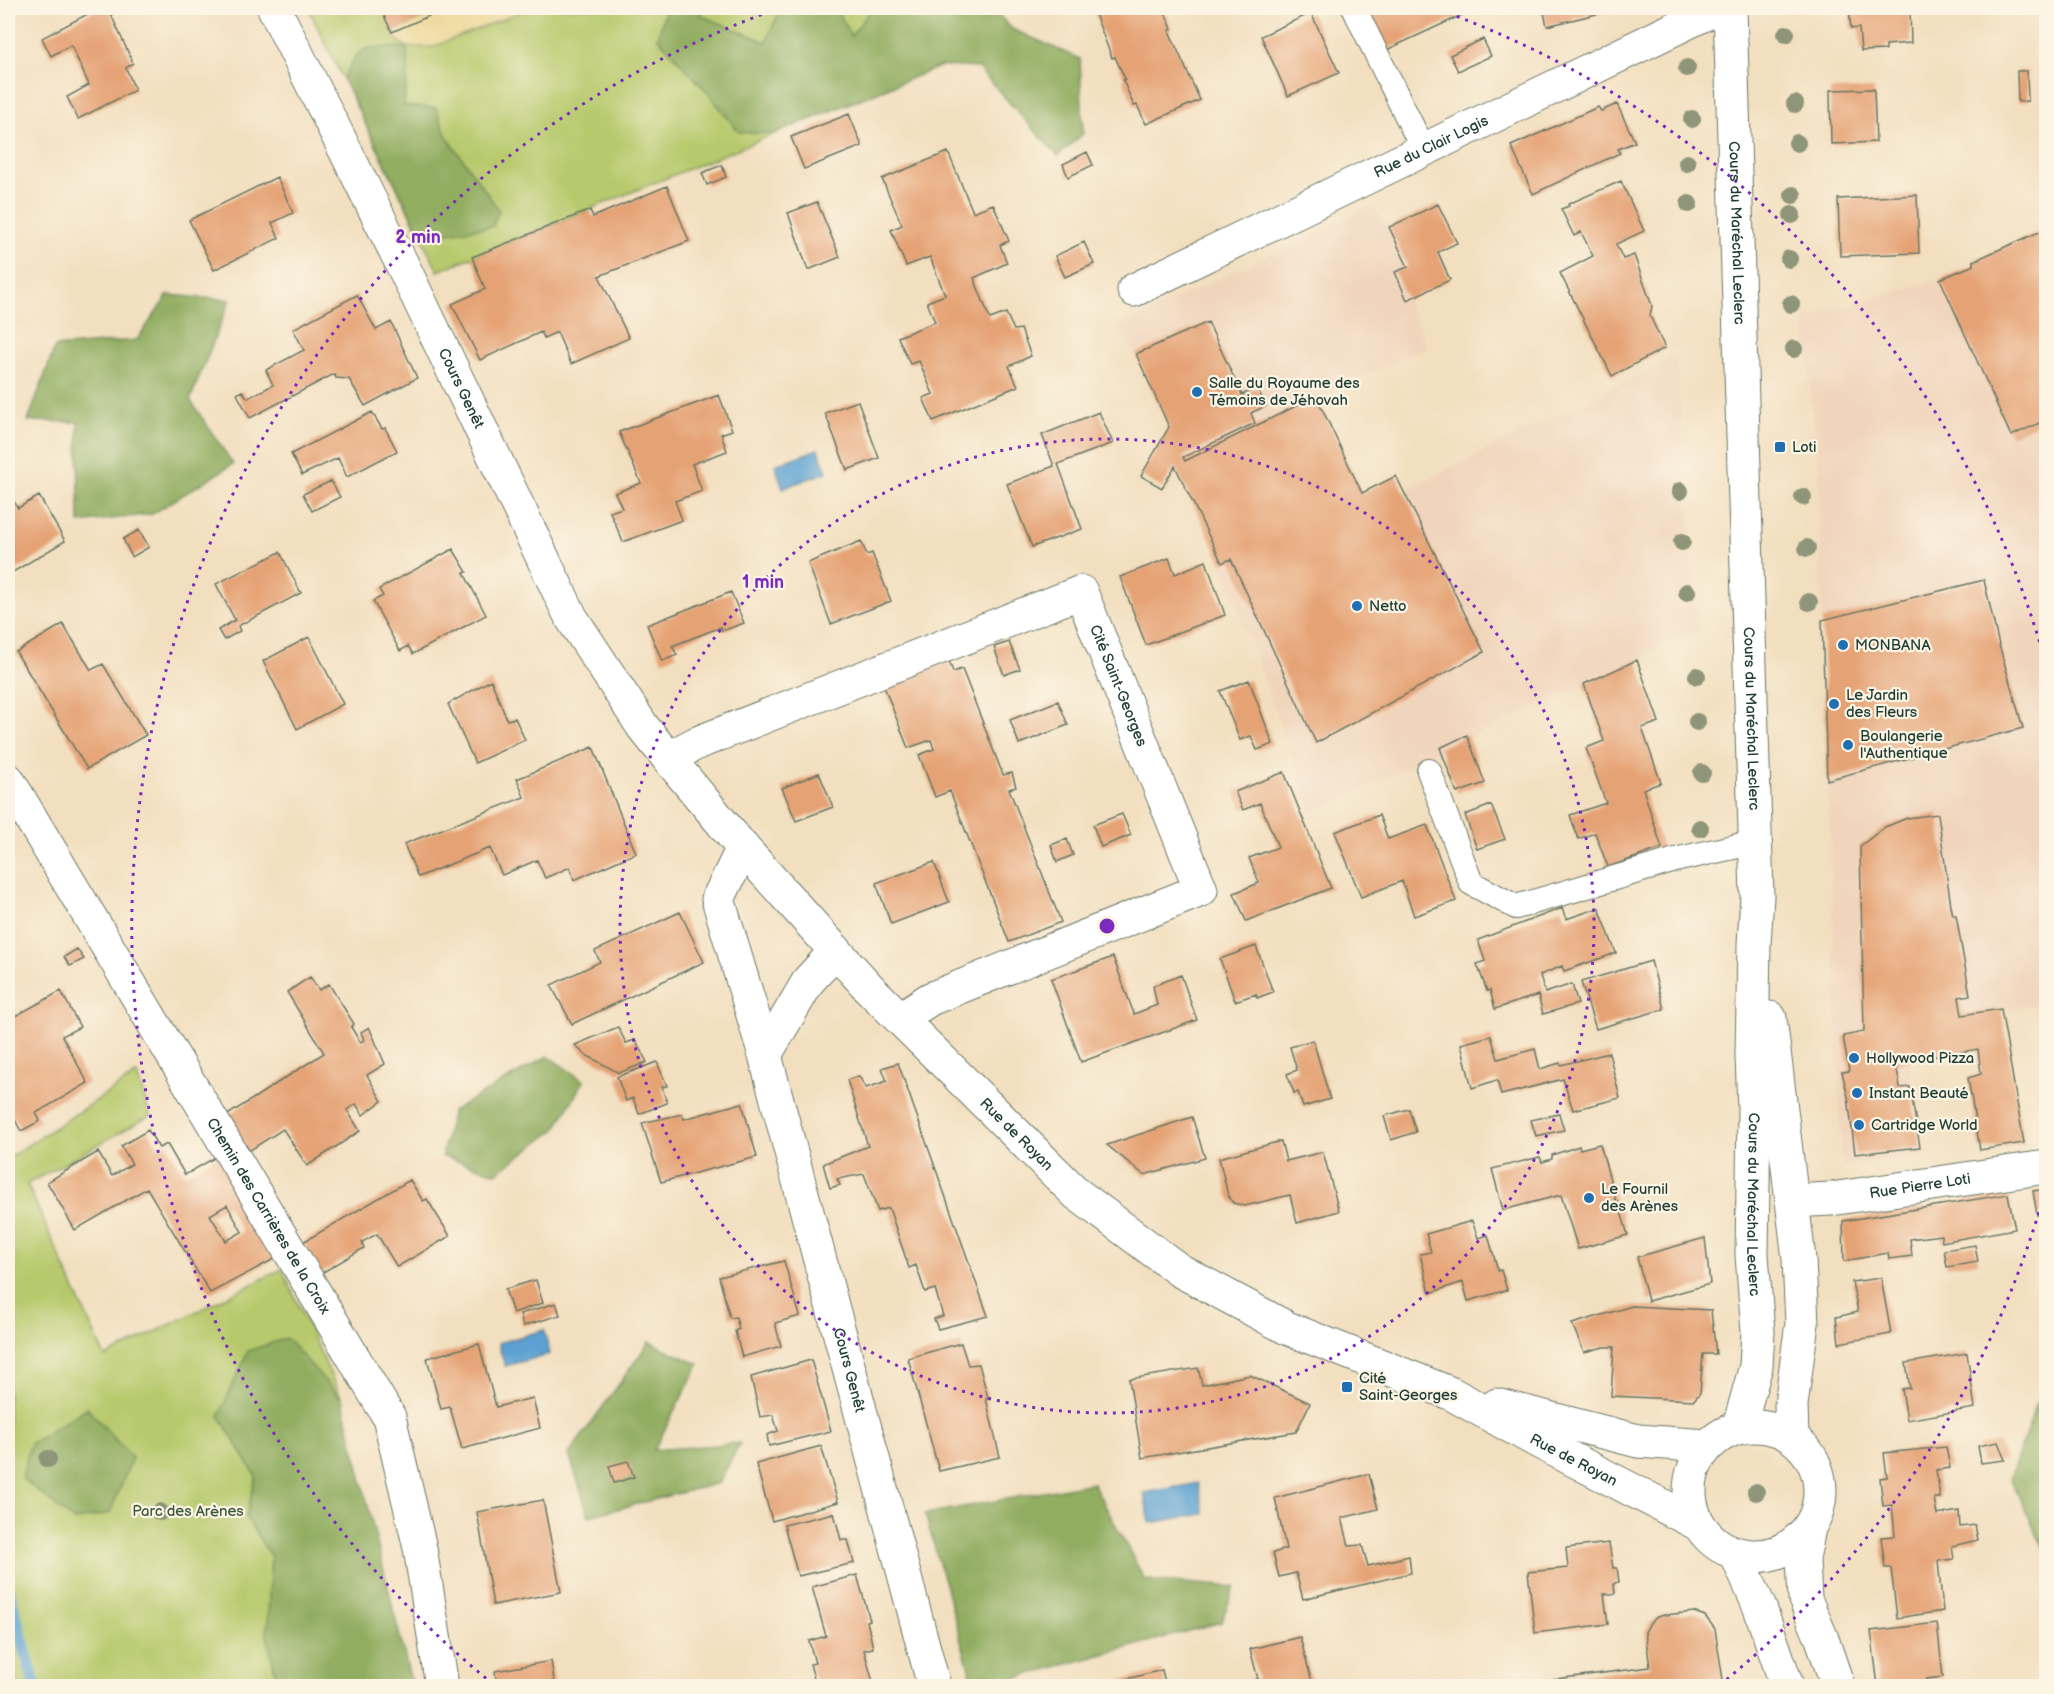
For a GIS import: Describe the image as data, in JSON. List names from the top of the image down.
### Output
{
  "streets": {
    "main road": [
      "Rue du Clair Logis",
      "Cours du Maréchal Leclerc",
      "Cours Genêt",
      "Cité Saint-Georges",
      "Rue de Royan",
      "Rue Pierre Loti",
      "Chemin des Carrières de la Croix"
    ]
  },
  "crossings": [
    ["Rue du Clair Logis", "Cours du Maréchal Leclerc"],
    ["Cours du Maréchal Leclerc", "Rue de Royan"],
    ["Cours Genêt", "Cité Saint-Georges"],
    ["Cours Genêt", "Rue de Royan"],
    ["Cité Saint-Georges", "Rue de Royan"]
  ],
  "parks": ["Parc des Arènes"],
  "places": {
    "other": [
      "Salle du Royaume des Témoins de Jéhovah",
      "Netto",
      "MONBANA",
      "Le Jardin des Fleurs",
      "Boulangerie l'Authentique",
      "Hollywood Pizza",
      "Instant Beauté",
      "Cartridge World",
      "Le Fournil des Arènes"
    ],
    "transit": ["Loti", "Cité Saint-Georges"]
  },
  "rings": ["2 min", "1 min"]
}
